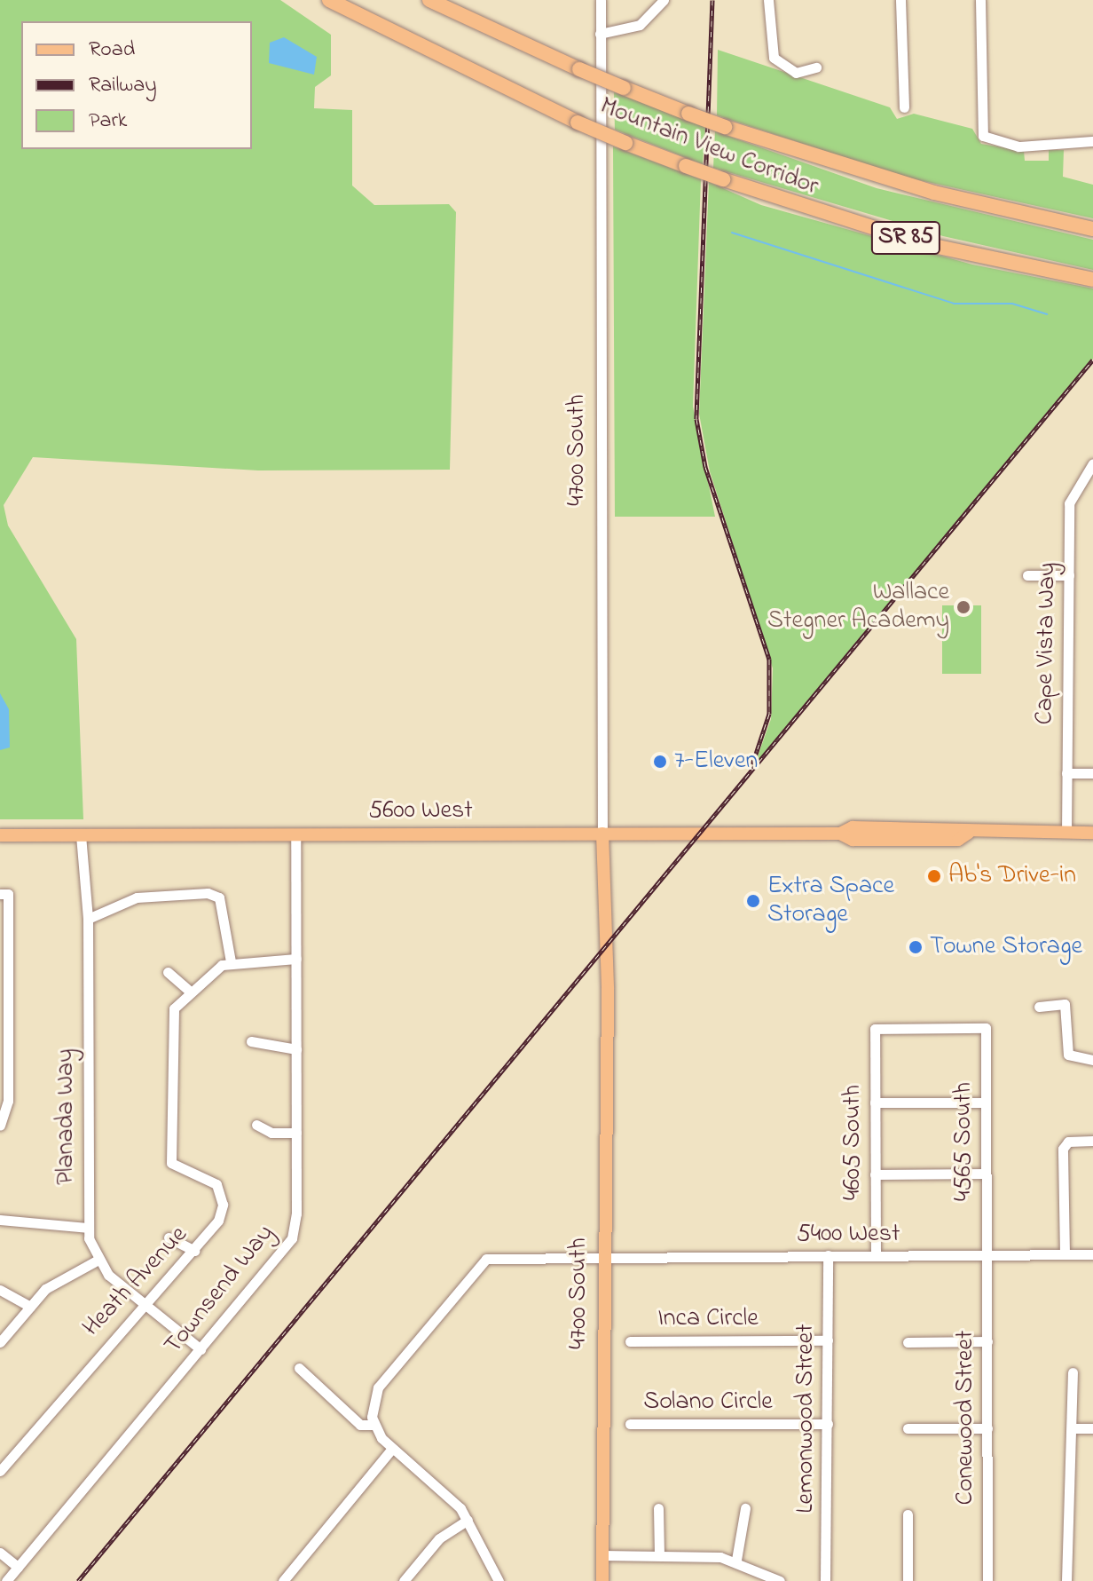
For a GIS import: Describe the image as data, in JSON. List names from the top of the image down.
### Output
{
  "streets": {
    "highway": ["Mountain View Corridor", "SR 85"],
    "main road": ["4700 South", "5600 West"],
    "street": [
      "Cape Vista Way",
      "Planada Way",
      "4565 South",
      "4605 South",
      "5400 West",
      "Heath Avenue",
      "Townsend Way",
      "Inca Circle",
      "Solano Circle",
      "Conewood Street",
      "Lemonwood Street"
    ]
  },
  "crossings": [
    ["4700 South", "5600 West"],
    ["4700 South", "5400 West"],
    ["Cape Vista Way", "5600 West"],
    ["5600 West", "Planada Way"],
    ["5600 West", "Townsend Way"],
    ["4565 South", "4605 South"],
    ["4565 South", "5400 West"],
    ["4565 South", "Conewood Street"],
    ["4605 South", "5400 West"],
    ["5400 West", "Conewood Street"],
    ["5400 West", "Lemonwood Street"],
    ["Inca Circle", "Lemonwood Street"],
    ["Solano Circle", "Lemonwood Street"]
  ],
  "places": [
    "Wallace Stegner Academy",
    "7-Eleven",
    "Ab's Drive-in",
    "Extra Space Storage",
    "Towne Storage"
  ],
  "legend": ["Road", "Railway", "Park"]
}
